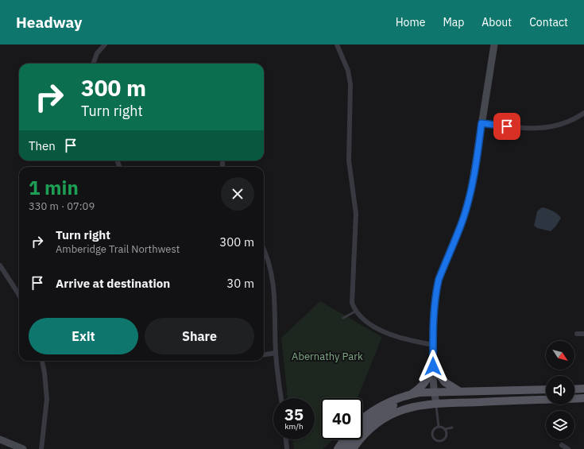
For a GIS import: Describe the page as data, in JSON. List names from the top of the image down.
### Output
{
  "parks": ["Abernathy Park"],
  "north": "bottom right",
  "page": {
    "header": "Headway",
    "nav": [
      "Home",
      "Map",
      "About",
      "Contact"
    ],
    "turn": ["300 m", "Turn right"],
    "then": "Then",
    "heading": ["1 min", "330 m · 07:09"],
    "list": [
      {
        "name": "Turn right",
        "note": "Amberidge Trail Northwest",
        "value": "300 m"
      },
      {
        "name": "Arrive at destination",
        "value": "30 m"
      }
    ],
    "buttons": ["Exit", "Share"],
    "speed": "35 km/h",
    "limit": "40"
  }
}
